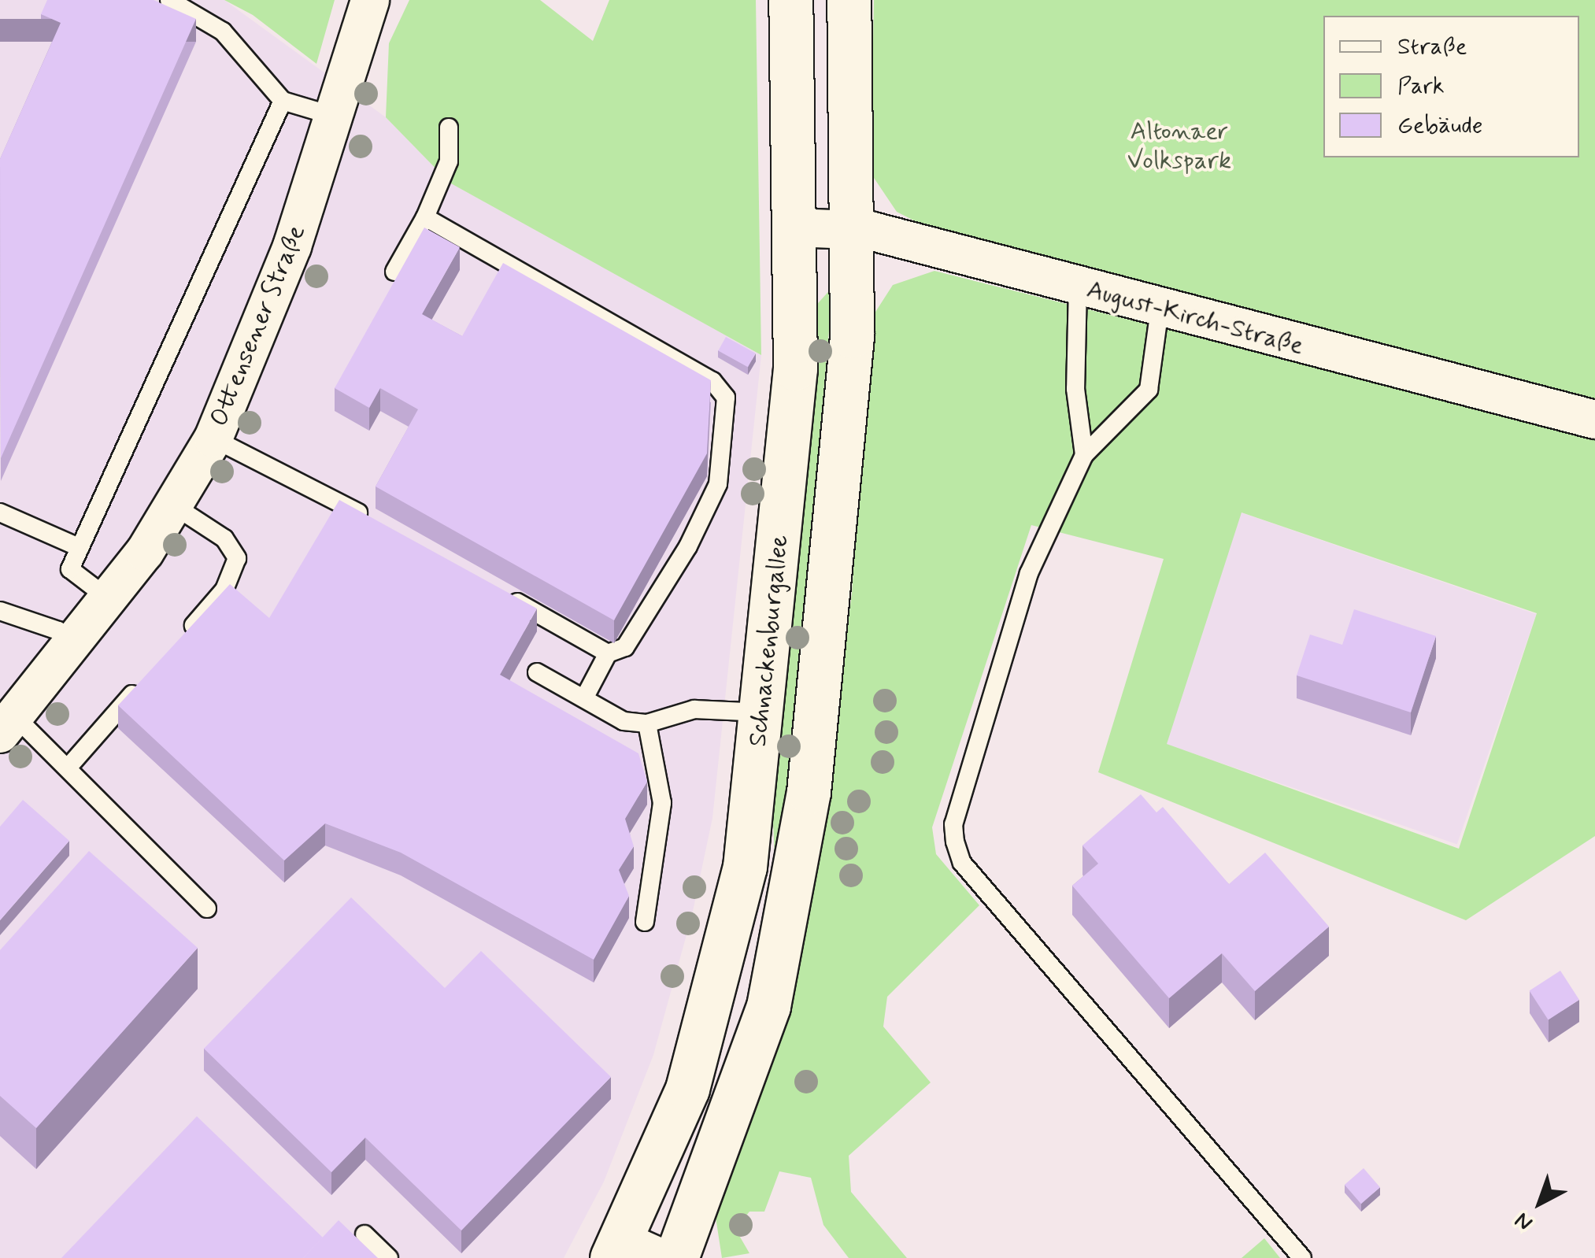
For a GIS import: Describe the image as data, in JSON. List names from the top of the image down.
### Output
{
  "streets": {
    "main road": ["Schnackenburgallee"],
    "street": ["August-Kirch-Straße", "Ottensener Straße"]
  },
  "crossings": [
    ["August-Kirch-Straße", "Schnackenburgallee"]
  ],
  "parks": ["Altonaer Volkspark"],
  "legend": ["Straße", "Park", "Gebäude"],
  "north": "bottom left"
}
